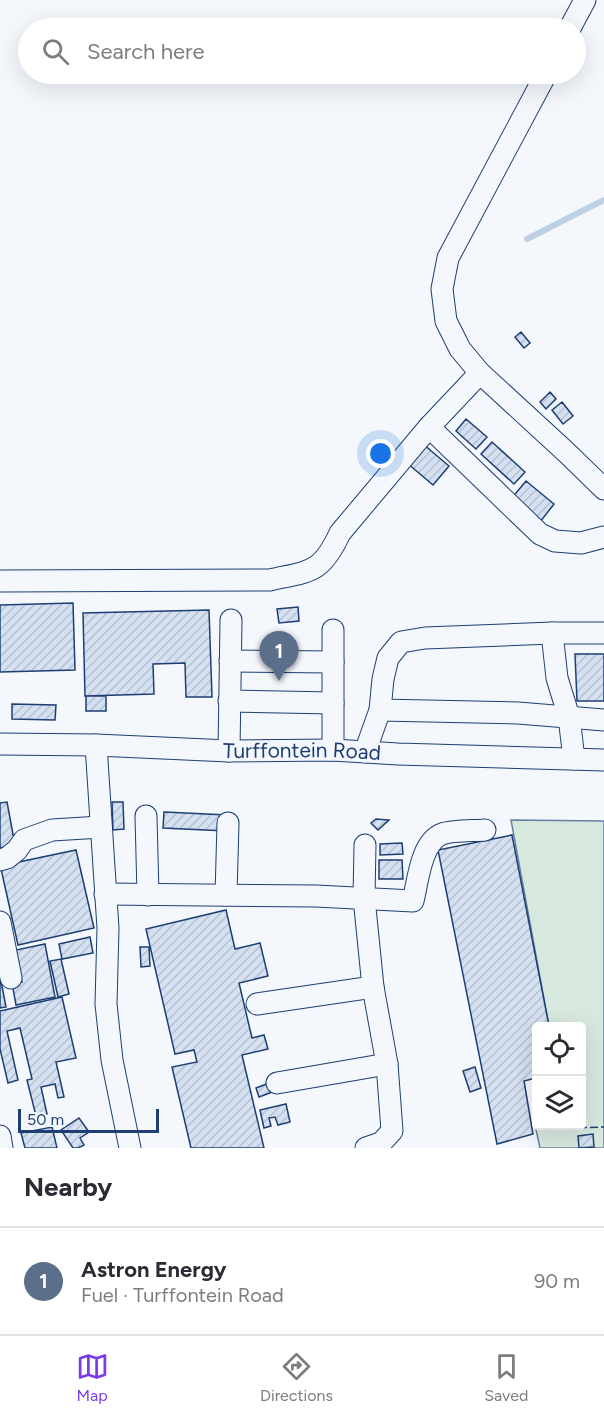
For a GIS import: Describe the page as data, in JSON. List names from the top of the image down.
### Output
{
  "streets": {
    "street": ["Turffontein Road"]
  },
  "scale_bar": "50 m",
  "page": {
    "search": "Search here",
    "pins": "1",
    "scale": "50 m",
    "heading": "Nearby",
    "list": [
      {
        "mark": "1",
        "name": "Astron Energy",
        "note": "Fuel · Turffontein Road",
        "value": "90 m"
      }
    ],
    "nav": ["Map", "Directions", "Saved"]
  }
}
